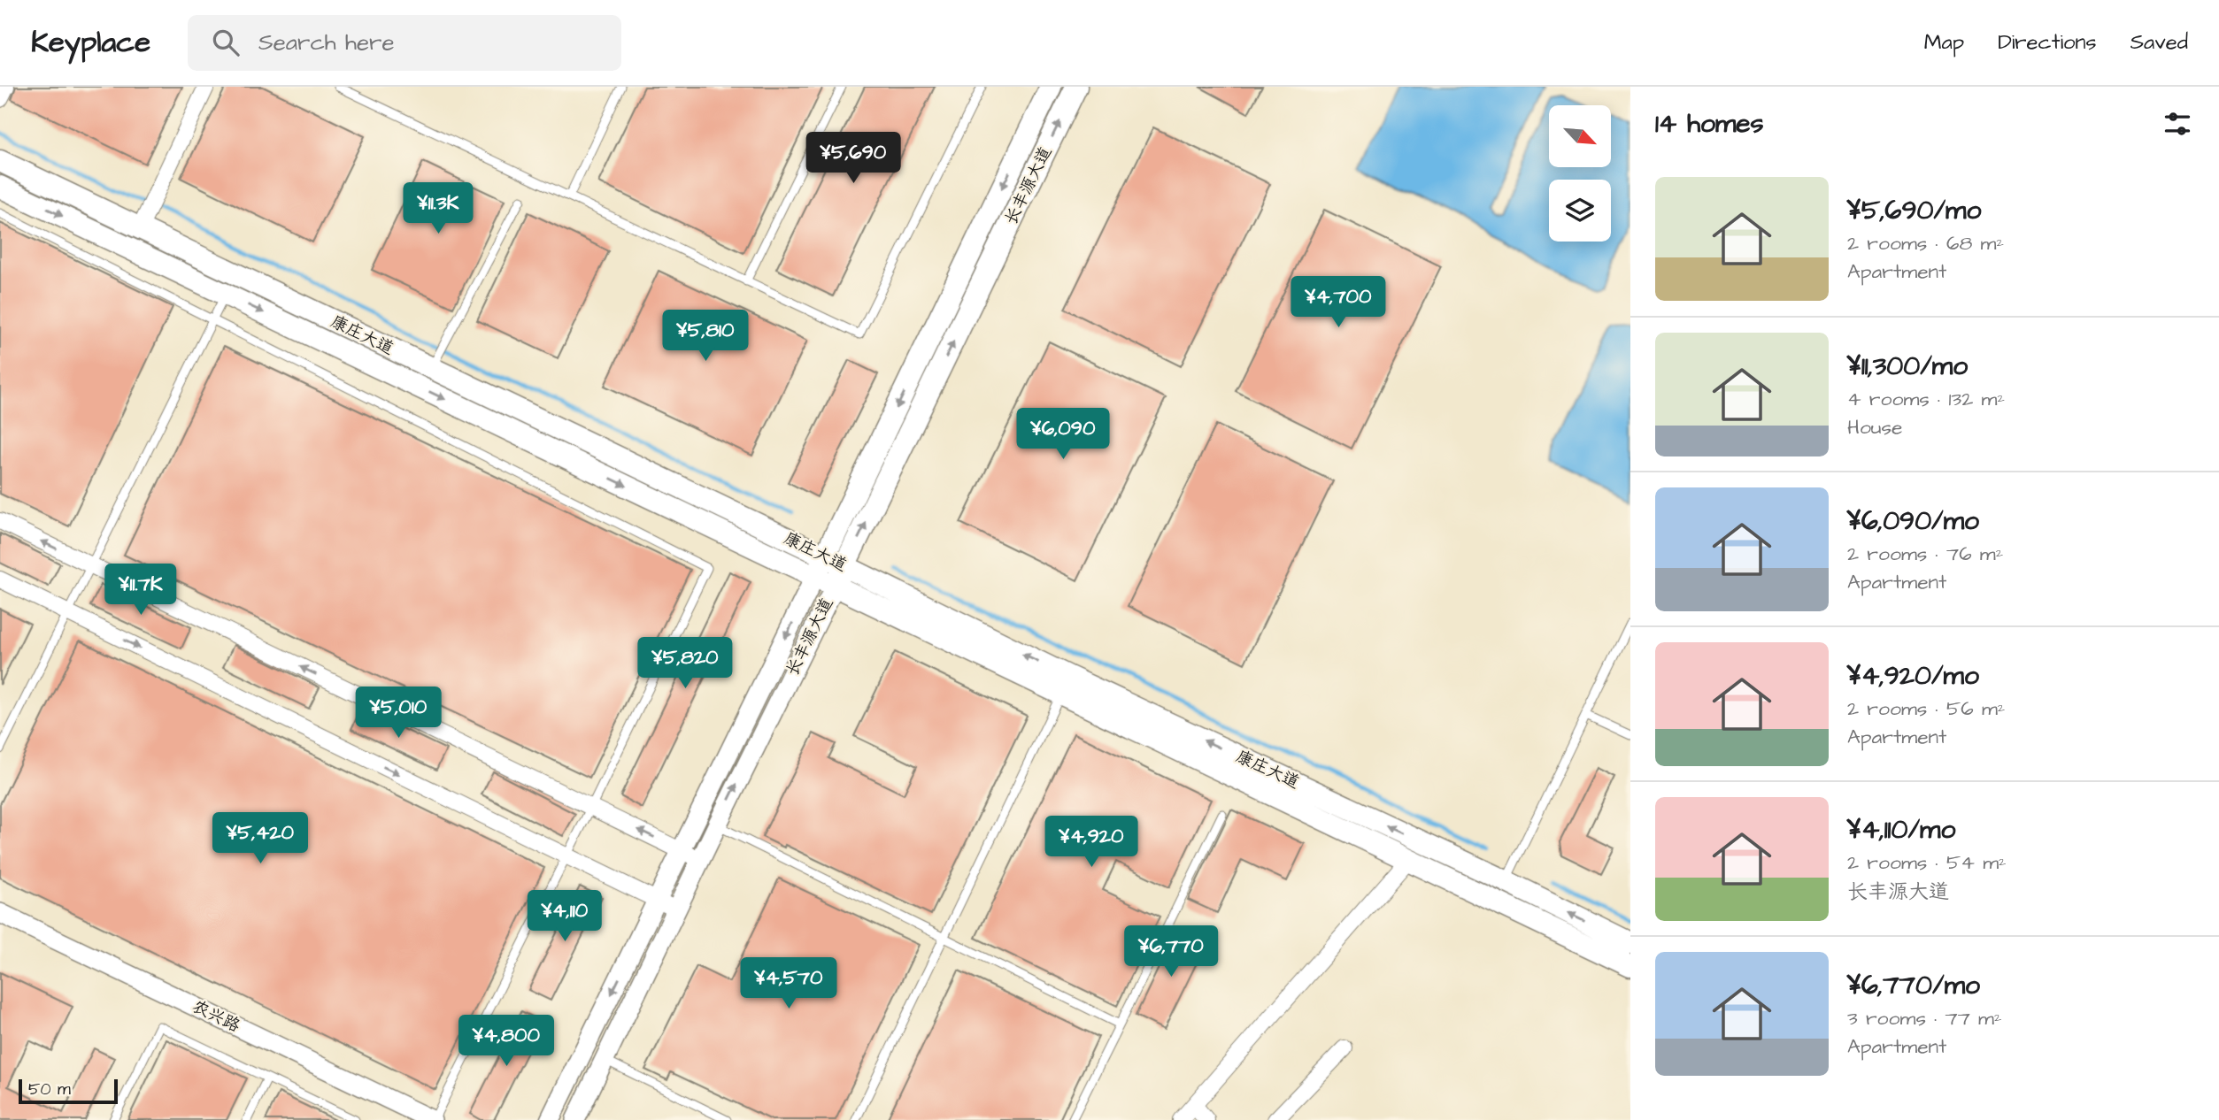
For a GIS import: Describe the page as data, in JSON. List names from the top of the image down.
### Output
{
  "streets": {
    "main road": ["长丰源大道", "康庄大道"],
    "street": ["农兴路"]
  },
  "crossings": [
    ["长丰源大道", "康庄大道"]
  ],
  "scale_bar": "50 m",
  "north": "bottom right",
  "page": {
    "header": "Keyplace",
    "search": "Search here",
    "nav": ["Map", "Directions", "Saved"],
    "heading": "14 homes",
    "price": [
      "¥5,690",
      "¥11.3K",
      "¥4,700",
      "¥5,810",
      "¥6,090",
      "¥11.7K",
      "¥5,820",
      "¥5,010",
      "¥5,420",
      "¥4,920",
      "¥4,110",
      "¥6,770",
      "¥4,570",
      "¥4,800"
    ],
    "list": [
      {
        "name": "¥5,690/mo",
        "note": "2 rooms · 68 m² · Apartment"
      },
      {
        "name": "¥11,300/mo",
        "note": "4 rooms · 132 m² · House"
      },
      {
        "name": "¥6,090/mo",
        "note": "2 rooms · 76 m² · Apartment"
      },
      {
        "name": "¥4,920/mo",
        "note": "2 rooms · 56 m² · Apartment"
      },
      {
        "name": "¥4,110/mo",
        "note": "2 rooms · 54 m² · 长丰源大道"
      },
      {
        "name": "¥6,770/mo",
        "note": "3 rooms · 77 m² · Apartment"
      }
    ],
    "scale": "50 m"
  }
}
